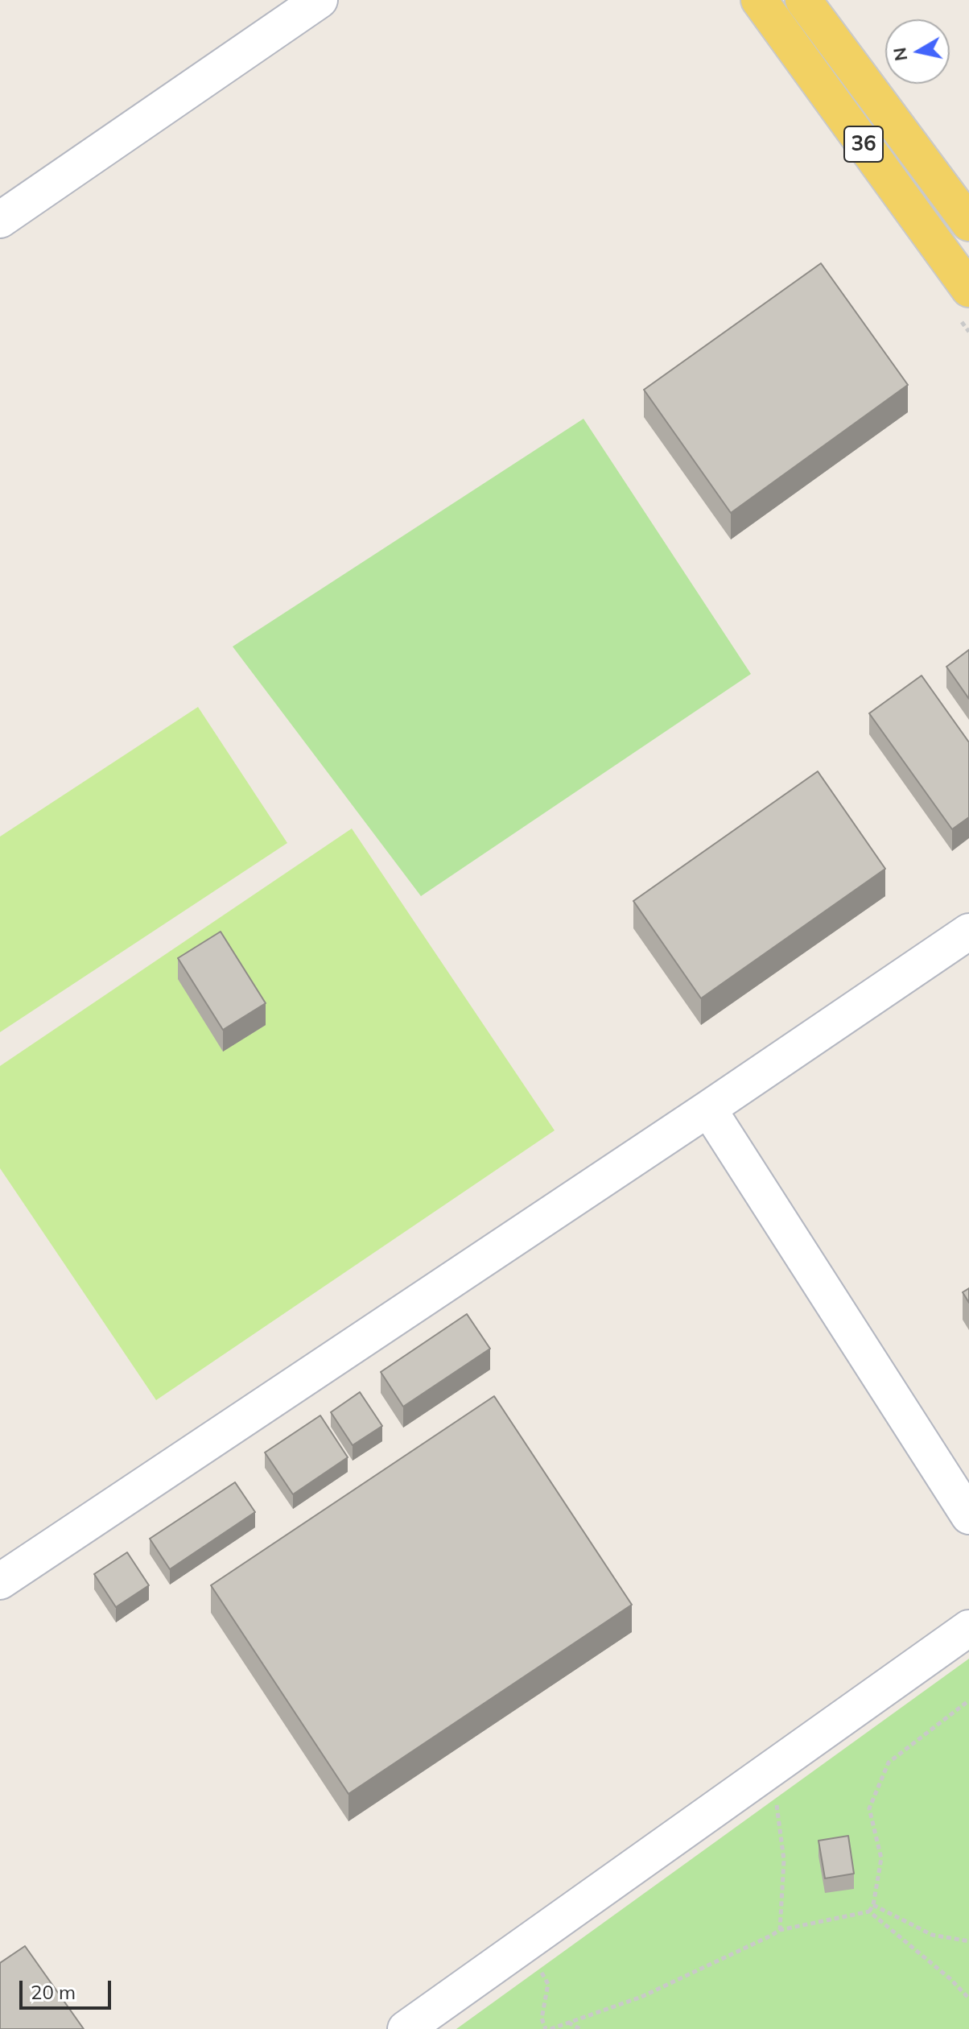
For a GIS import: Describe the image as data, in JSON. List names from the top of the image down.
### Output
{
  "streets": {
    "main road": ["36"]
  },
  "scale_bar": "20 m",
  "north": "left"
}
